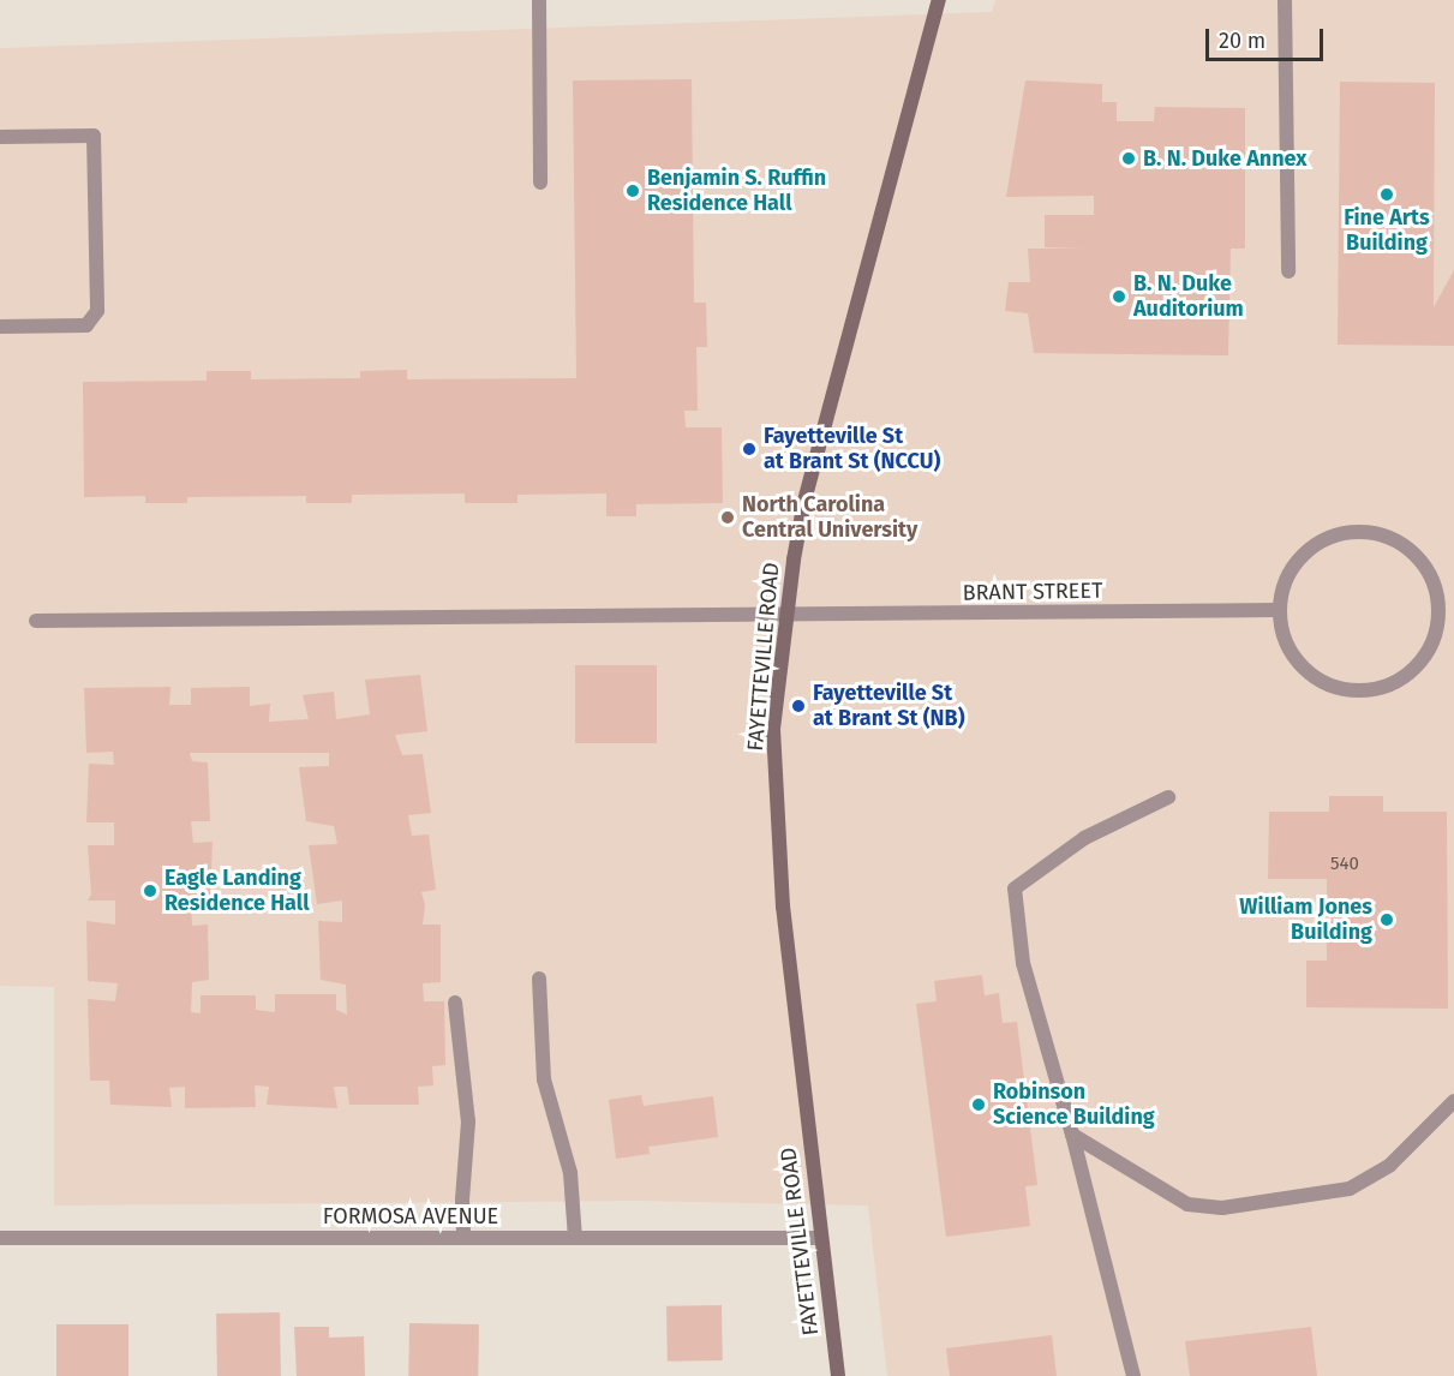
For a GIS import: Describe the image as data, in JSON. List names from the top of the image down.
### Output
{
  "streets": {
    "main road": ["FAYETTEVILLE ROAD"],
    "street": ["BRANT STREET", "FORMOSA AVENUE"]
  },
  "crossings": [
    ["BRANT STREET", "FAYETTEVILLE ROAD"],
    ["FAYETTEVILLE ROAD", "FORMOSA AVENUE"]
  ],
  "places": [
    "B. N. Duke Annex",
    "Benjamin S. Ruffin Residence Hall",
    "Fine Arts Building",
    "B. N. Duke Auditorium",
    "Fayetteville St at Brant St (NCCU)",
    "North Carolina Central University",
    "Fayetteville St at Brant St (NB)",
    "Eagle Landing Residence Hall",
    "William Jones Building",
    "Robinson Science Building"
  ],
  "house_numbers": ["540"],
  "scale_bar": "20 m"
}
